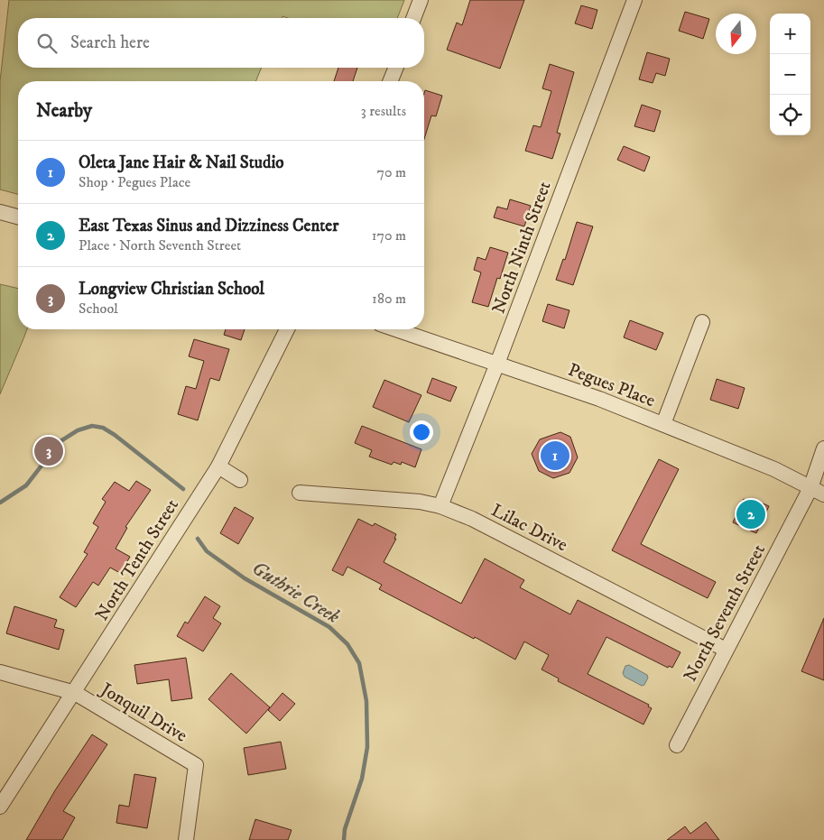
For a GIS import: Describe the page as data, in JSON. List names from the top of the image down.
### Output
{
  "streets": {
    "street": [
      "North Ninth Street",
      "Pegues Place",
      "Lilac Drive",
      "North Tenth Street",
      "North Seventh Street",
      "Jonquil Drive"
    ]
  },
  "crossings": [
    ["North Ninth Street", "Pegues Place"],
    ["North Ninth Street", "Lilac Drive"],
    ["Pegues Place", "North Seventh Street"],
    ["Lilac Drive", "North Seventh Street"],
    ["North Tenth Street", "Jonquil Drive"]
  ],
  "water": ["Guthrie Creek"],
  "north": "bottom",
  "page": {
    "map_buttons": ["+", "−"],
    "search": "Search here",
    "heading": ["Nearby", "3 results"],
    "list": [
      {
        "mark": "1",
        "name": "Oleta Jane Hair & Nail Studio",
        "note": "Shop · Pegues Place",
        "value": "70 m"
      },
      {
        "mark": "2",
        "name": "East Texas Sinus and Dizziness Center",
        "note": "Place · North Seventh Street",
        "value": "170 m"
      },
      {
        "mark": "3",
        "name": "Longview Christian School",
        "note": "School",
        "value": "180 m"
      }
    ],
    "pins": ["3", "1", "2"]
  }
}
